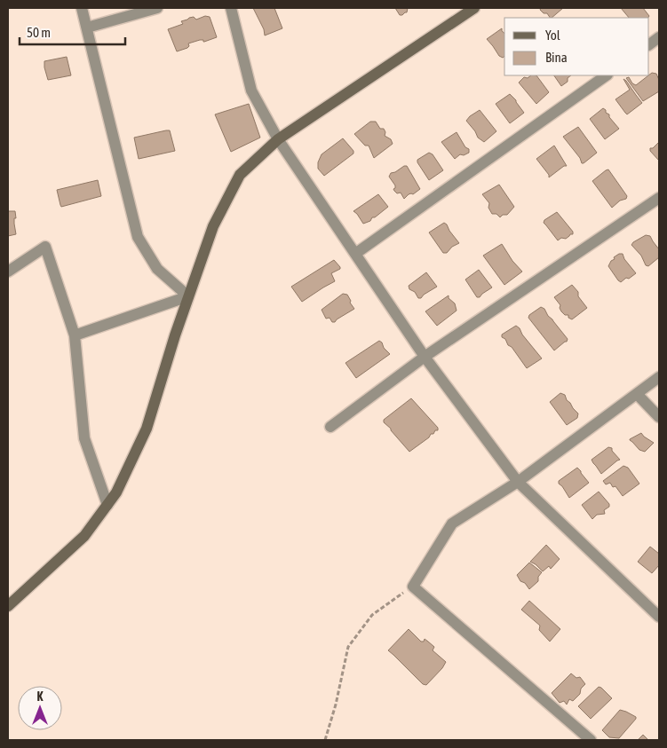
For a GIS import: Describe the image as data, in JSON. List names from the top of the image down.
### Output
{
  "legend": ["Yol", "Bina"],
  "scale_bar": "50 m",
  "north": "top"
}
